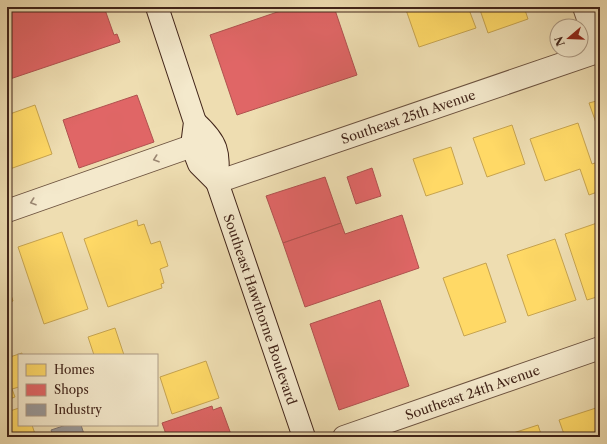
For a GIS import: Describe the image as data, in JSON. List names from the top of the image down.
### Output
{
  "streets": {
    "street": ["Southeast 25th Avenue", "Southeast Hawthorne Boulevard", "Southeast 24th Avenue"]
  },
  "crossings": [
    ["Southeast 25th Avenue", "Southeast Hawthorne Boulevard"]
  ],
  "legend": ["Homes", "Shops", "Industry"],
  "north": "left"
}
